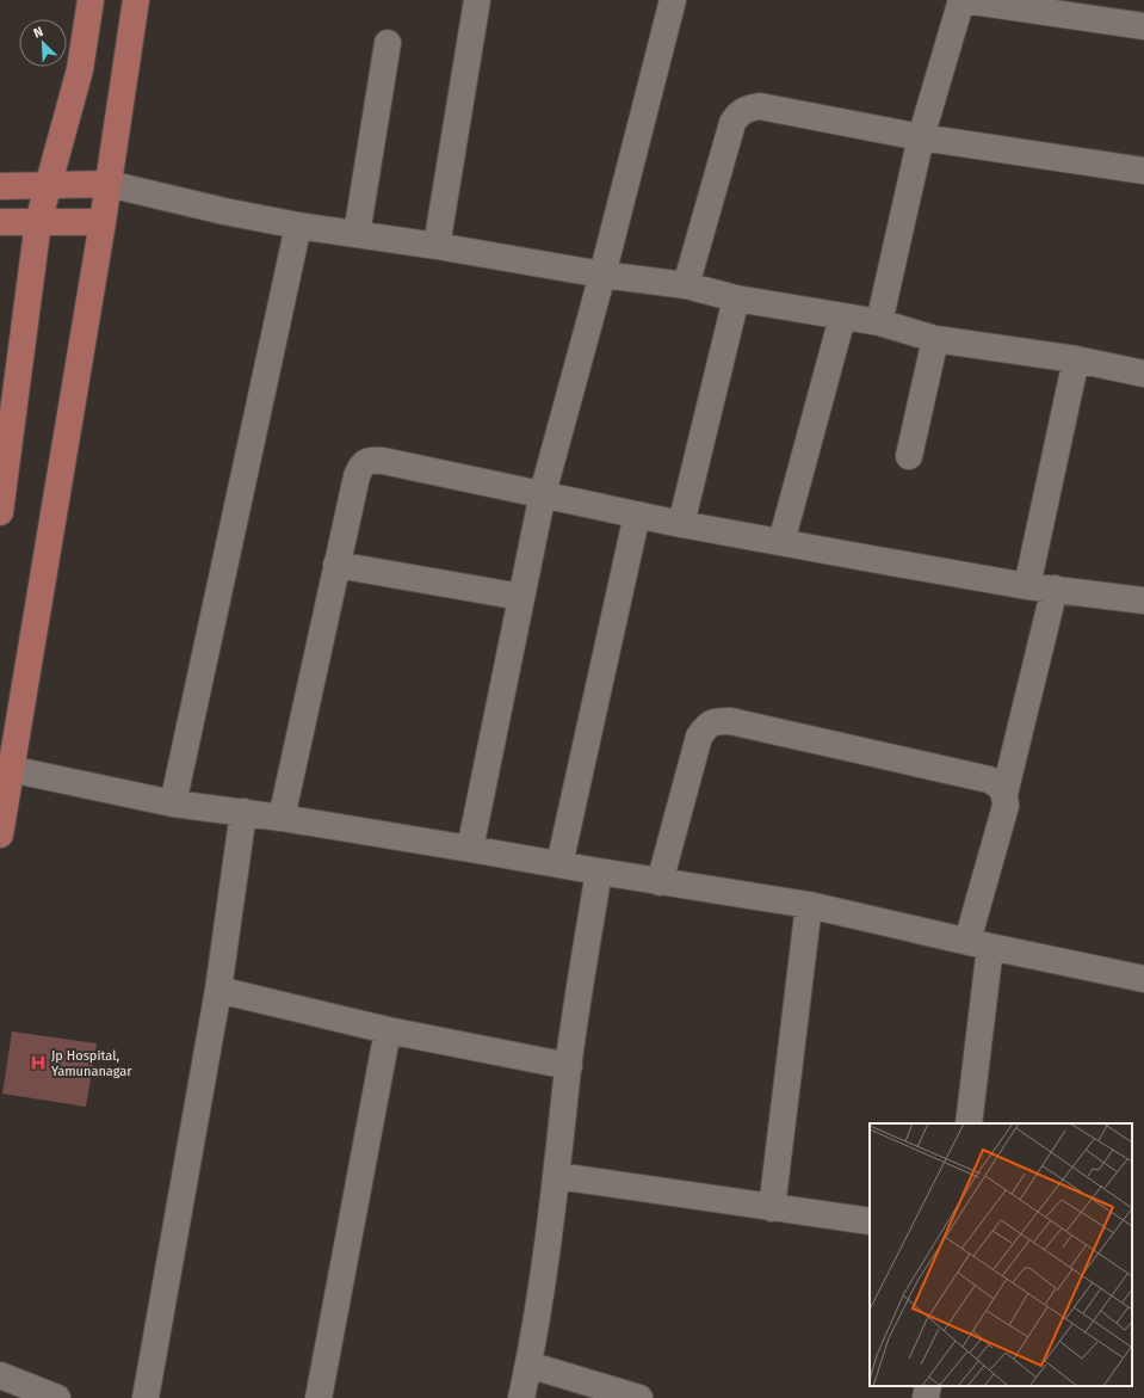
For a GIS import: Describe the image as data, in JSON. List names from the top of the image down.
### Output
{
  "places": {
    "hospital": ["Jp Hospital, Yamunanagar"]
  },
  "north": "top left"
}
